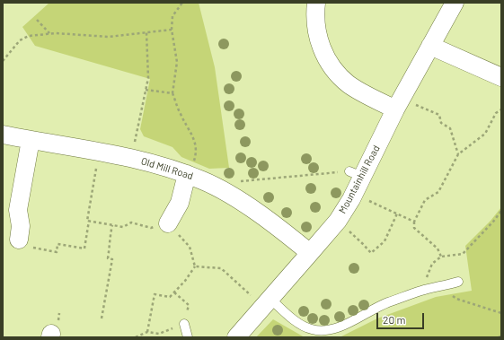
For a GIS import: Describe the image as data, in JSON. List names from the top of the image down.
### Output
{
  "streets": {
    "street": ["Old Mill Road", "Mountainhill Road"]
  },
  "crossings": [
    ["Old Mill Road", "Mountainhill Road"]
  ],
  "scale_bar": "20 m"
}
